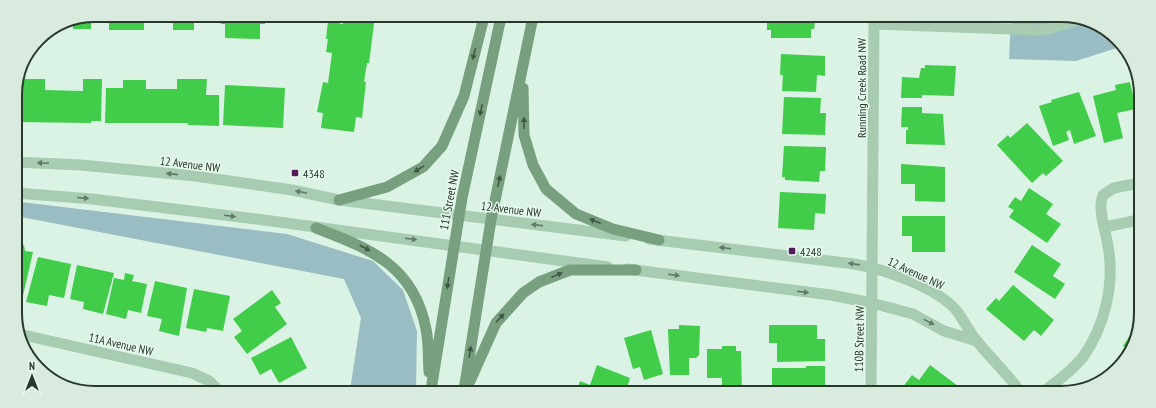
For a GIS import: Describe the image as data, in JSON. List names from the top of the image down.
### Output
{
  "streets": {
    "main road": ["111 Street NW"],
    "street": [
      "Running Creek Road NW",
      "12 Avenue NW",
      "110B Street NW",
      "11A Avenue NW"
    ]
  },
  "crossings": [
    ["Running Creek Road NW", "12 Avenue NW"],
    ["Running Creek Road NW", "110B Street NW"],
    ["12 Avenue NW", "111 Street NW"]
  ],
  "places": {
    "transit": ["4348", "4248"]
  },
  "north": "top"
}
